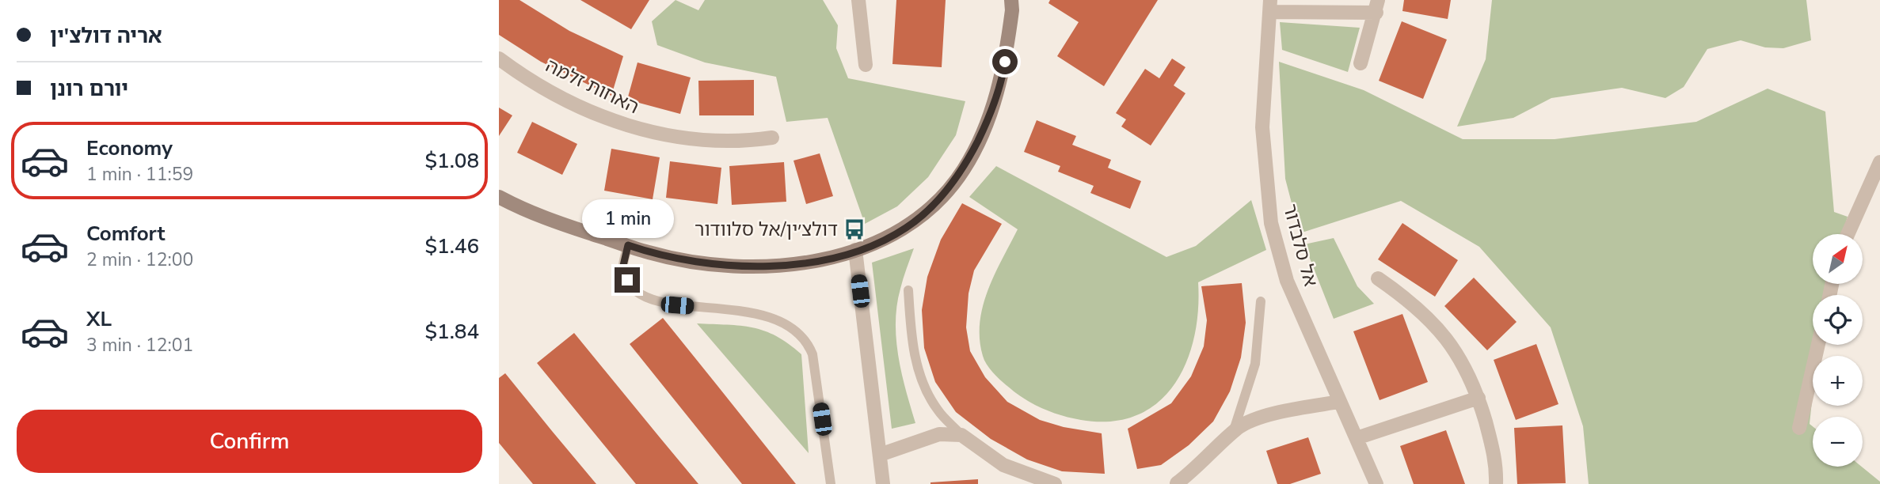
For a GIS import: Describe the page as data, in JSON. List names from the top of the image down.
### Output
{
  "streets": {
    "street": ["האחות זלמה", "אל סלבדור"]
  },
  "places": {
    "bus stop": ["דולצ׳ין/אל סלוודור"]
  },
  "north": "top right",
  "page": {
    "banner": ["אריה דולצ'ין", "יורם רונן"],
    "list": [
      {
        "name": "Economy",
        "note": "1 min · 11:59",
        "value": "$1.08"
      },
      {
        "name": "Comfort",
        "note": "2 min · 12:00",
        "value": "$1.46"
      },
      {
        "name": "XL",
        "note": "3 min · 12:01",
        "value": "$1.84"
      }
    ],
    "bubble": "1 min",
    "map_buttons": ["+", "−"],
    "buttons": "Confirm"
  }
}
